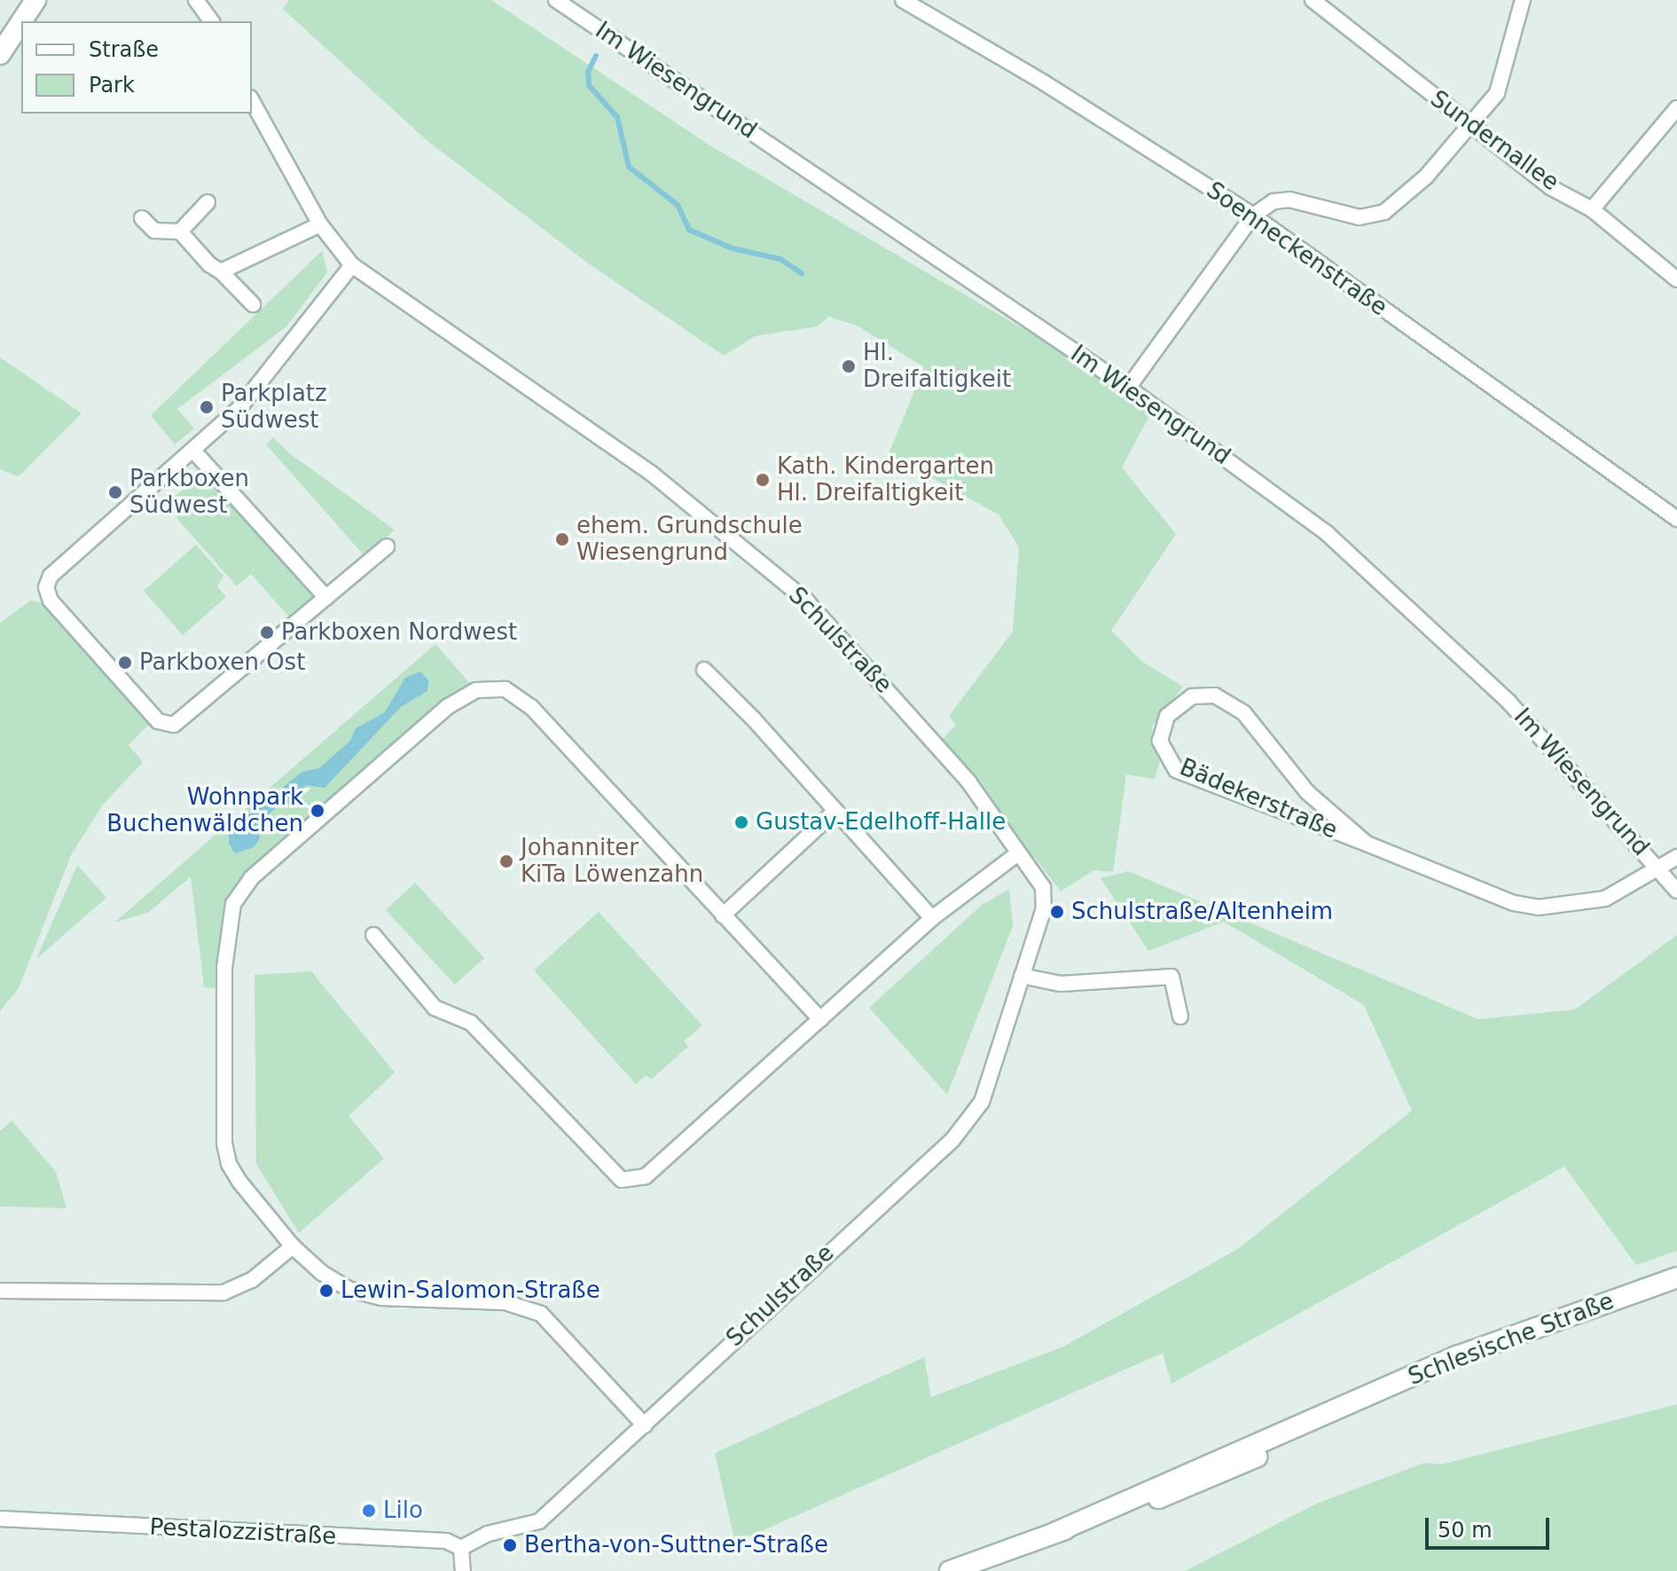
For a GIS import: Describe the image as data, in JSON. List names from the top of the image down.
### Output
{
  "streets": {
    "main road": ["Schlesische Straße"],
    "street": [
      "Im Wiesengrund",
      "Sundernallee",
      "Soenneckenstraße",
      "Schulstraße",
      "Bädekerstraße",
      "Pestalozzistraße"
    ]
  },
  "crossings": [
    ["Im Wiesengrund", "Bädekerstraße"],
    ["Schulstraße", "Pestalozzistraße"]
  ],
  "places": [
    "Hl. Dreifaltigkeit",
    "Parkplatz Südwest",
    "Kath. Kindergarten Hl. Dreifaltigkeit",
    "Parkboxen Südwest",
    "ehem. Grundschule Wiesengrund",
    "Parkboxen Nordwest",
    "Parkboxen Ost",
    "Wohnpark Buchenwäldchen",
    "Gustav-Edelhoff-Halle",
    "Johanniter KiTa Löwenzahn",
    "Schulstraße/Altenheim",
    "Lewin-Salomon-Straße",
    "Lilo",
    "Bertha-von-Suttner-Straße"
  ],
  "legend": ["Straße", "Park"],
  "scale_bar": "50 m"
}
